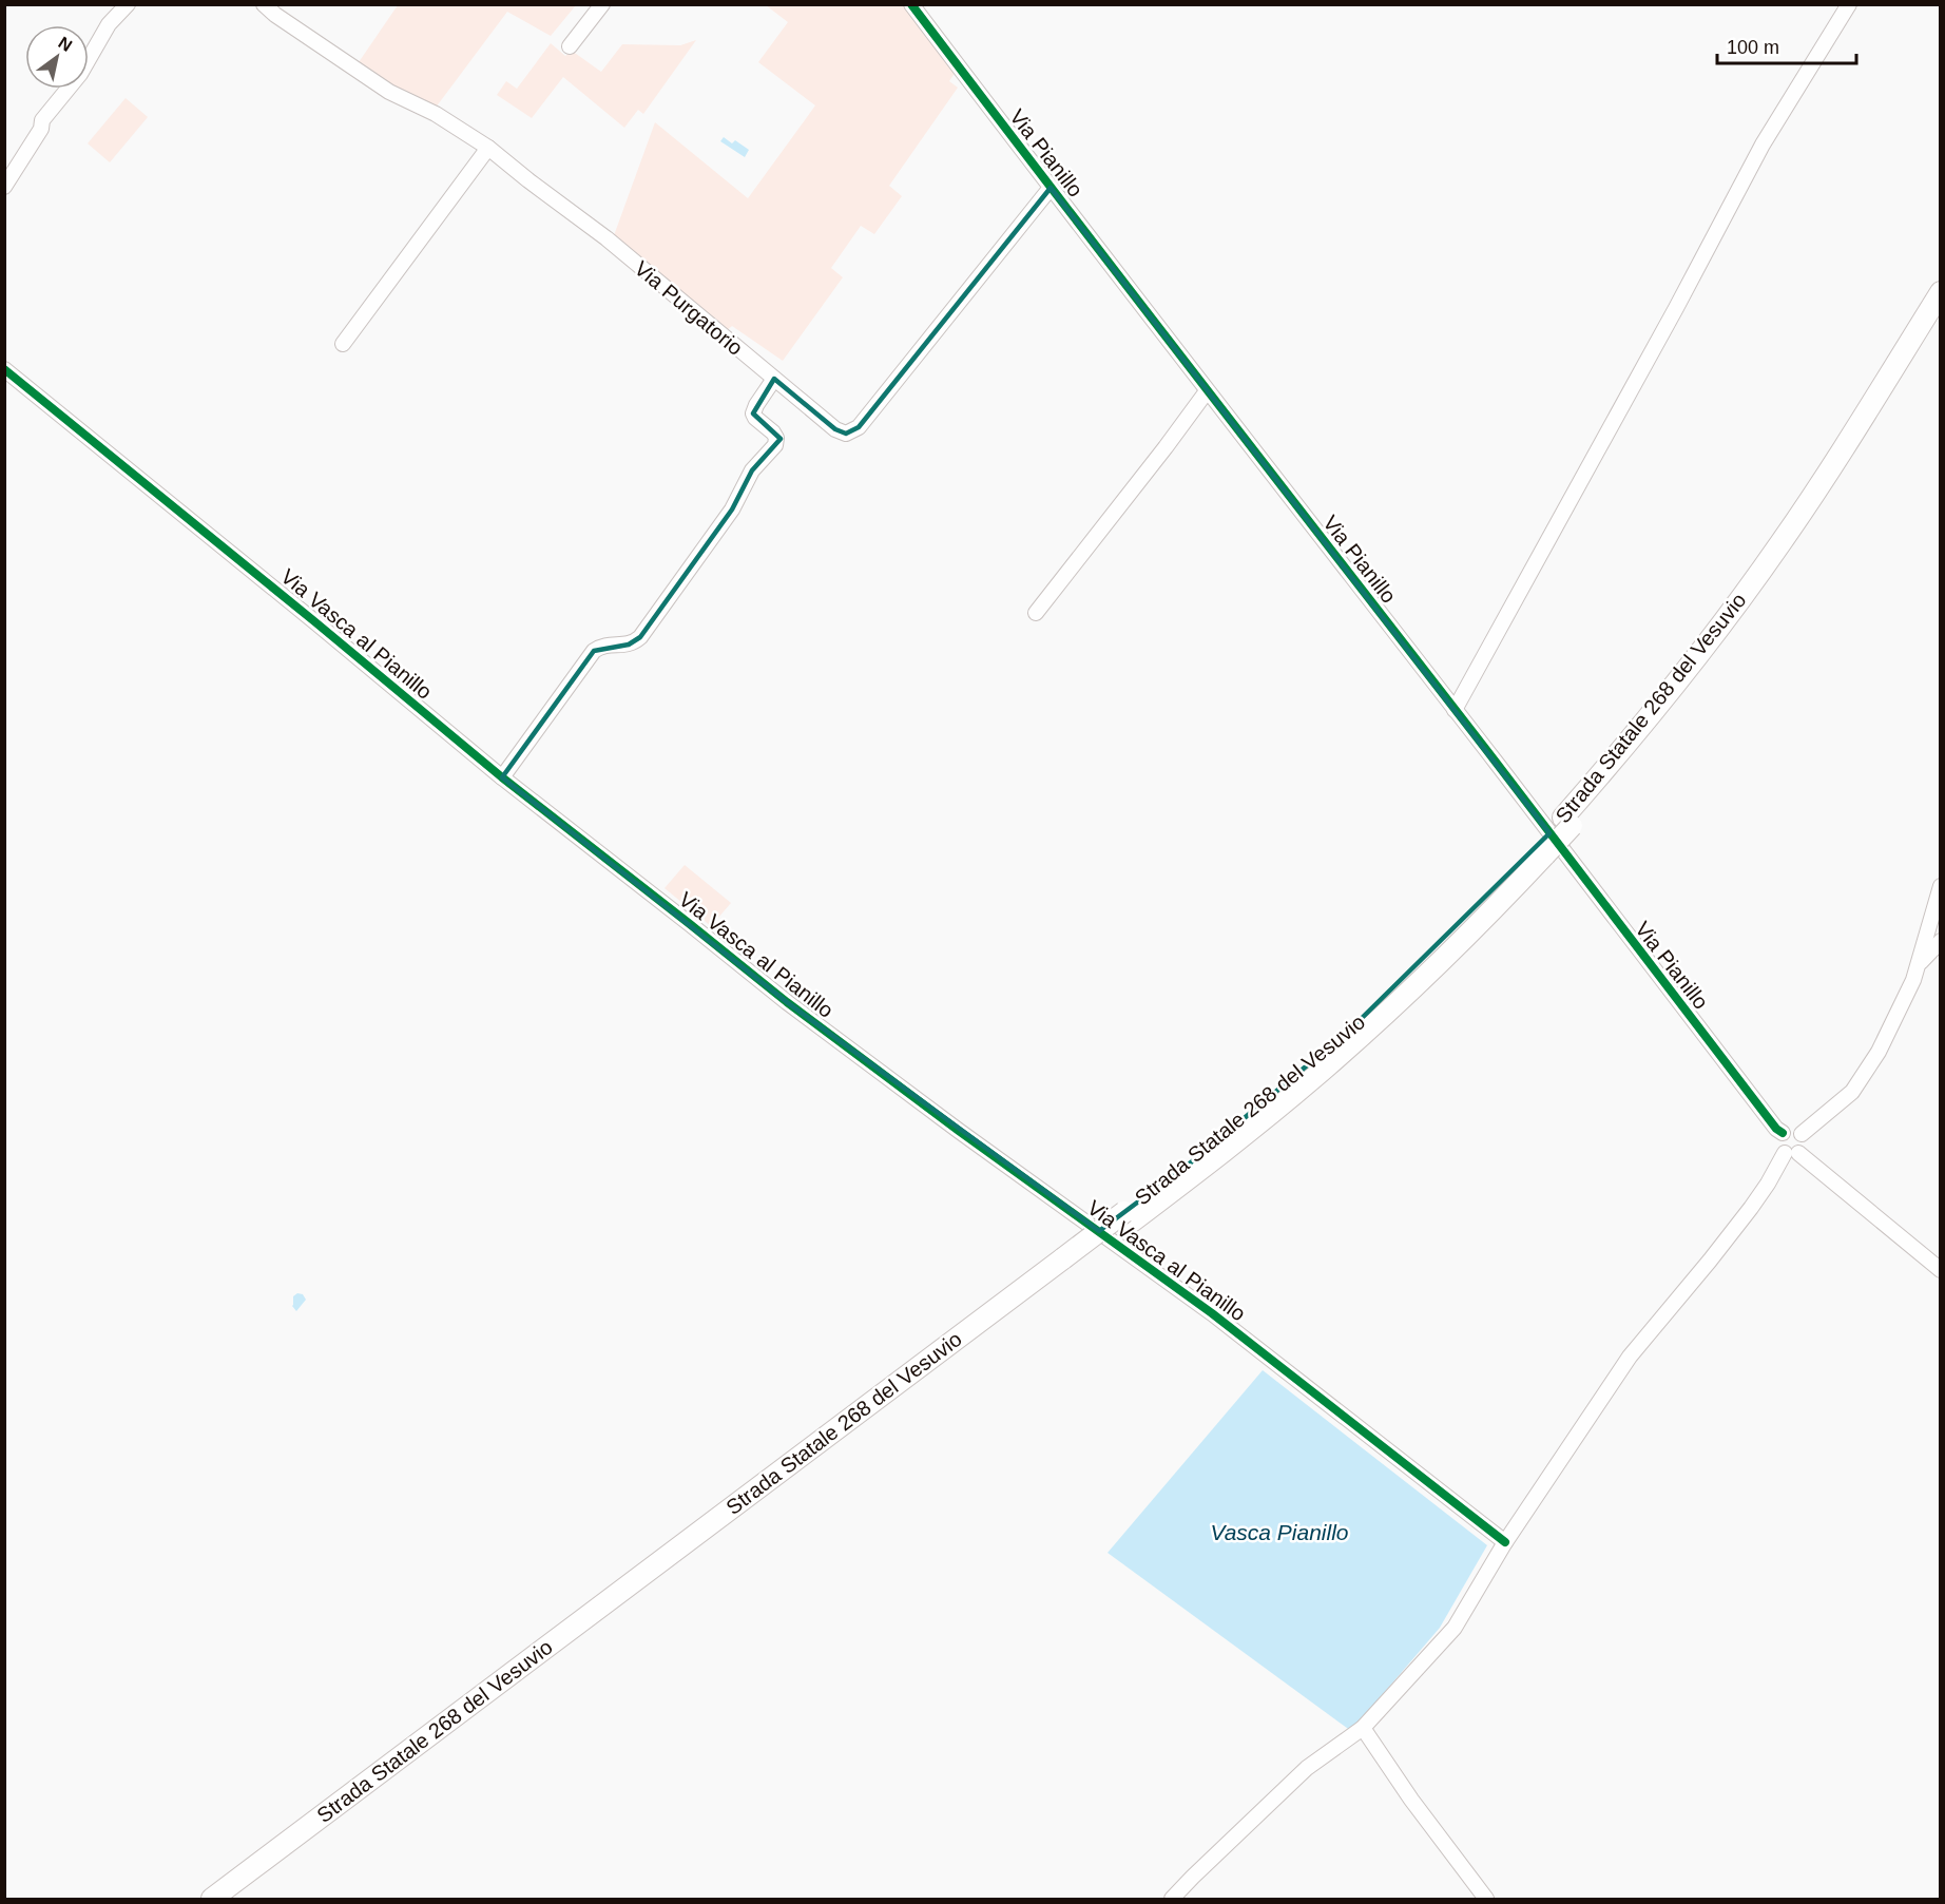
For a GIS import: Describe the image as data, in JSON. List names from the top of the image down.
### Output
{
  "streets": {
    "highway": ["Strada Statale 268 del Vesuvio"],
    "street": ["Via Pianillo", "Via Purgatorio", "Via Vasca al Pianillo"]
  },
  "crossings": [
    ["Via Pianillo", "Via Purgatorio"]
  ],
  "water": ["Vasca Pianillo"],
  "scale_bar": "100 m",
  "north": "top right"
}
